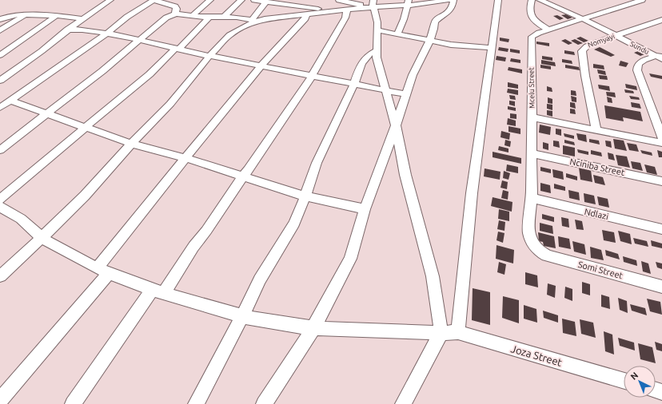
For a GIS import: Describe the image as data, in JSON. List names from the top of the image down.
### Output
{
  "streets": {
    "street": [
      "Nomyayi",
      "Sundu",
      "Mcelu Street",
      "Nciniba Street",
      "Ndlazi",
      "Somi Street",
      "Joza Street"
    ]
  },
  "crossings": [
    ["Nomyayi", "Sundu"],
    ["Sundu", "Mcelu Street"],
    ["Mcelu Street", "Nciniba Street"],
    ["Mcelu Street", "Ndlazi"],
    ["Mcelu Street", "Somi Street"]
  ],
  "north": "top left"
}
